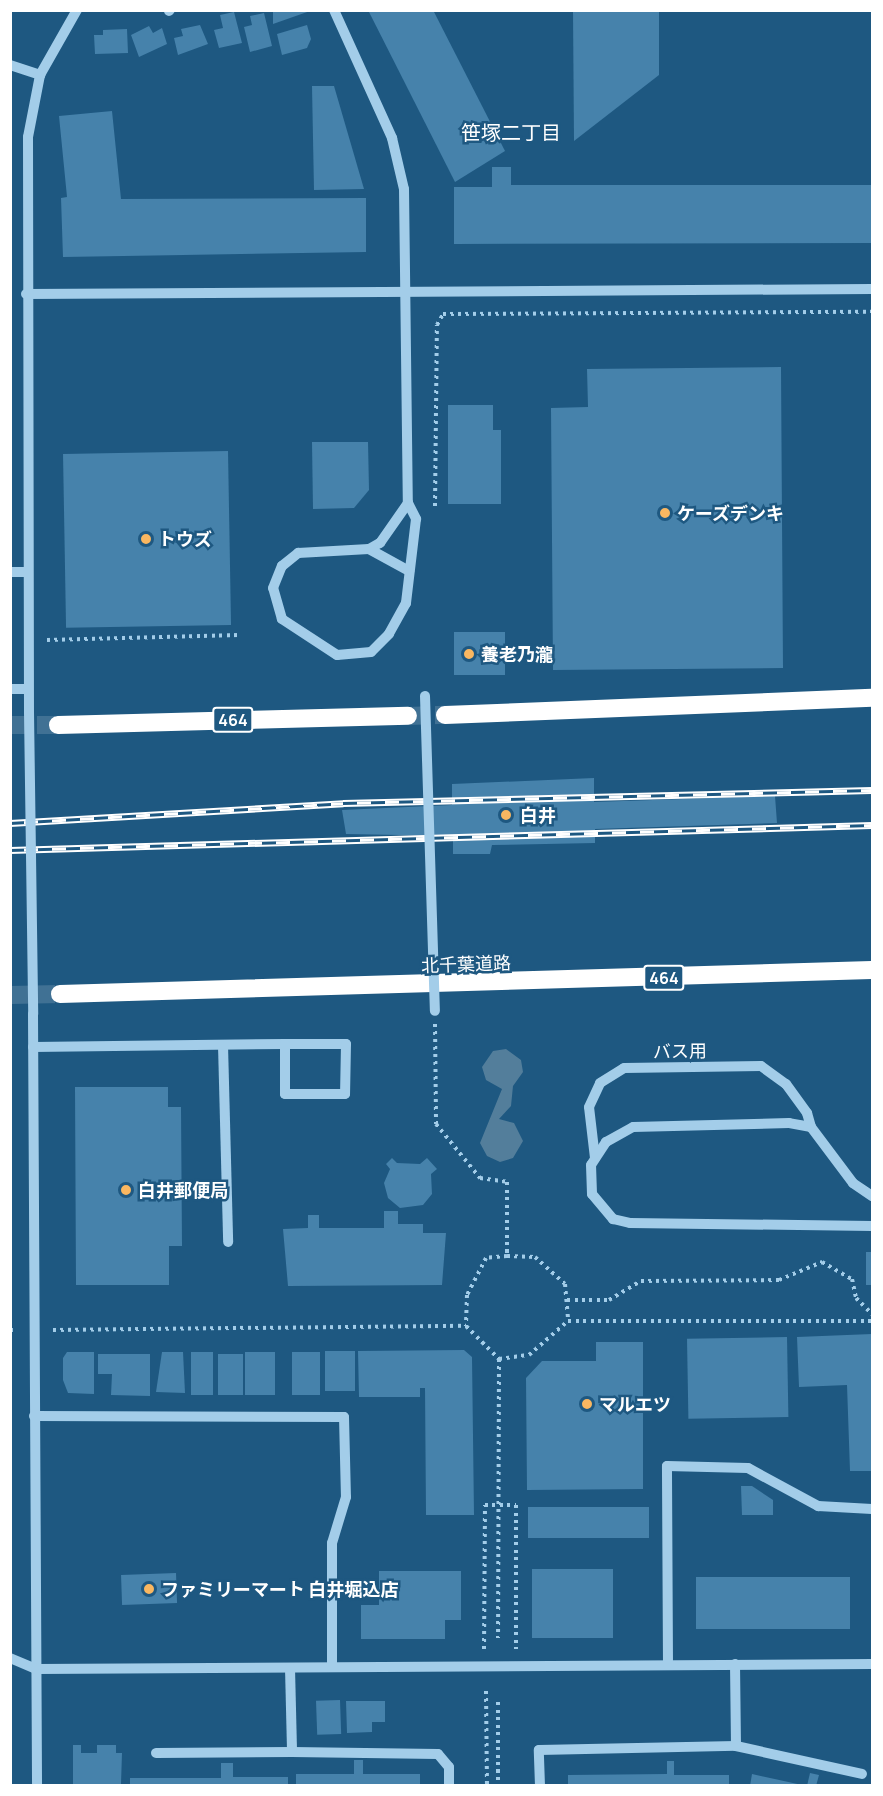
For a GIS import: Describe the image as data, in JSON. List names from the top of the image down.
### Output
{
  "streets": {
    "highway": ["464", "北千葉道路"],
    "street": ["バス用"]
  },
  "districts": ["笹塚二丁目"],
  "places": [
    "ケーズデンキ",
    "トウズ",
    "養老乃瀧",
    "白井",
    "白井郵便局",
    "マルエツ",
    "ファミリーマート 白井堀込店"
  ]
}
